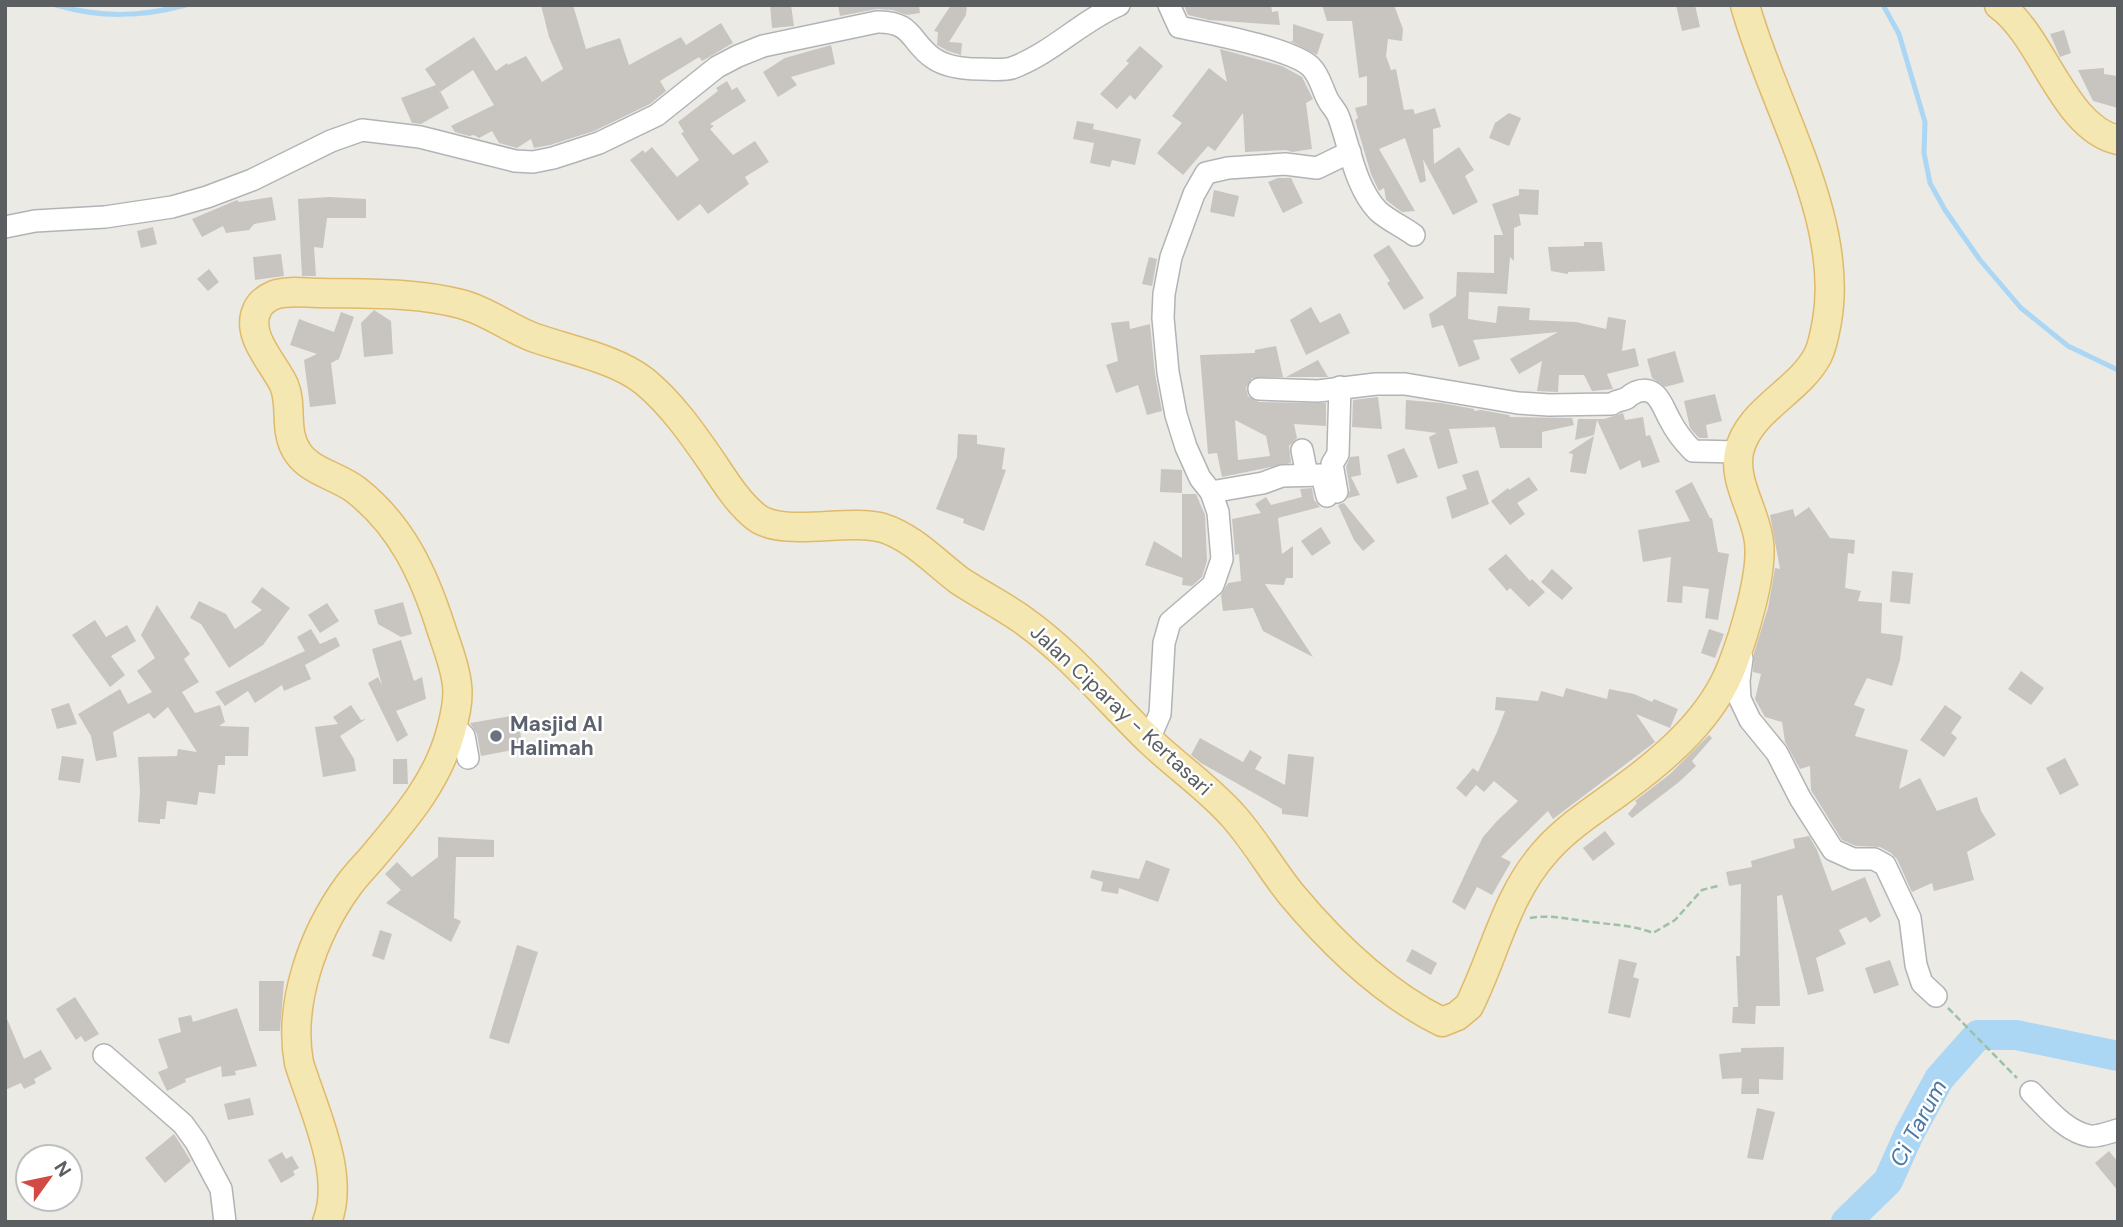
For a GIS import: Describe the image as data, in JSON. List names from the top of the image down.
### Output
{
  "streets": {
    "main road": ["Jalan Ciparay - Kertasari"]
  },
  "water": ["Ci Tarum"],
  "places": ["Masjid Al Halimah"],
  "north": "top right"
}
